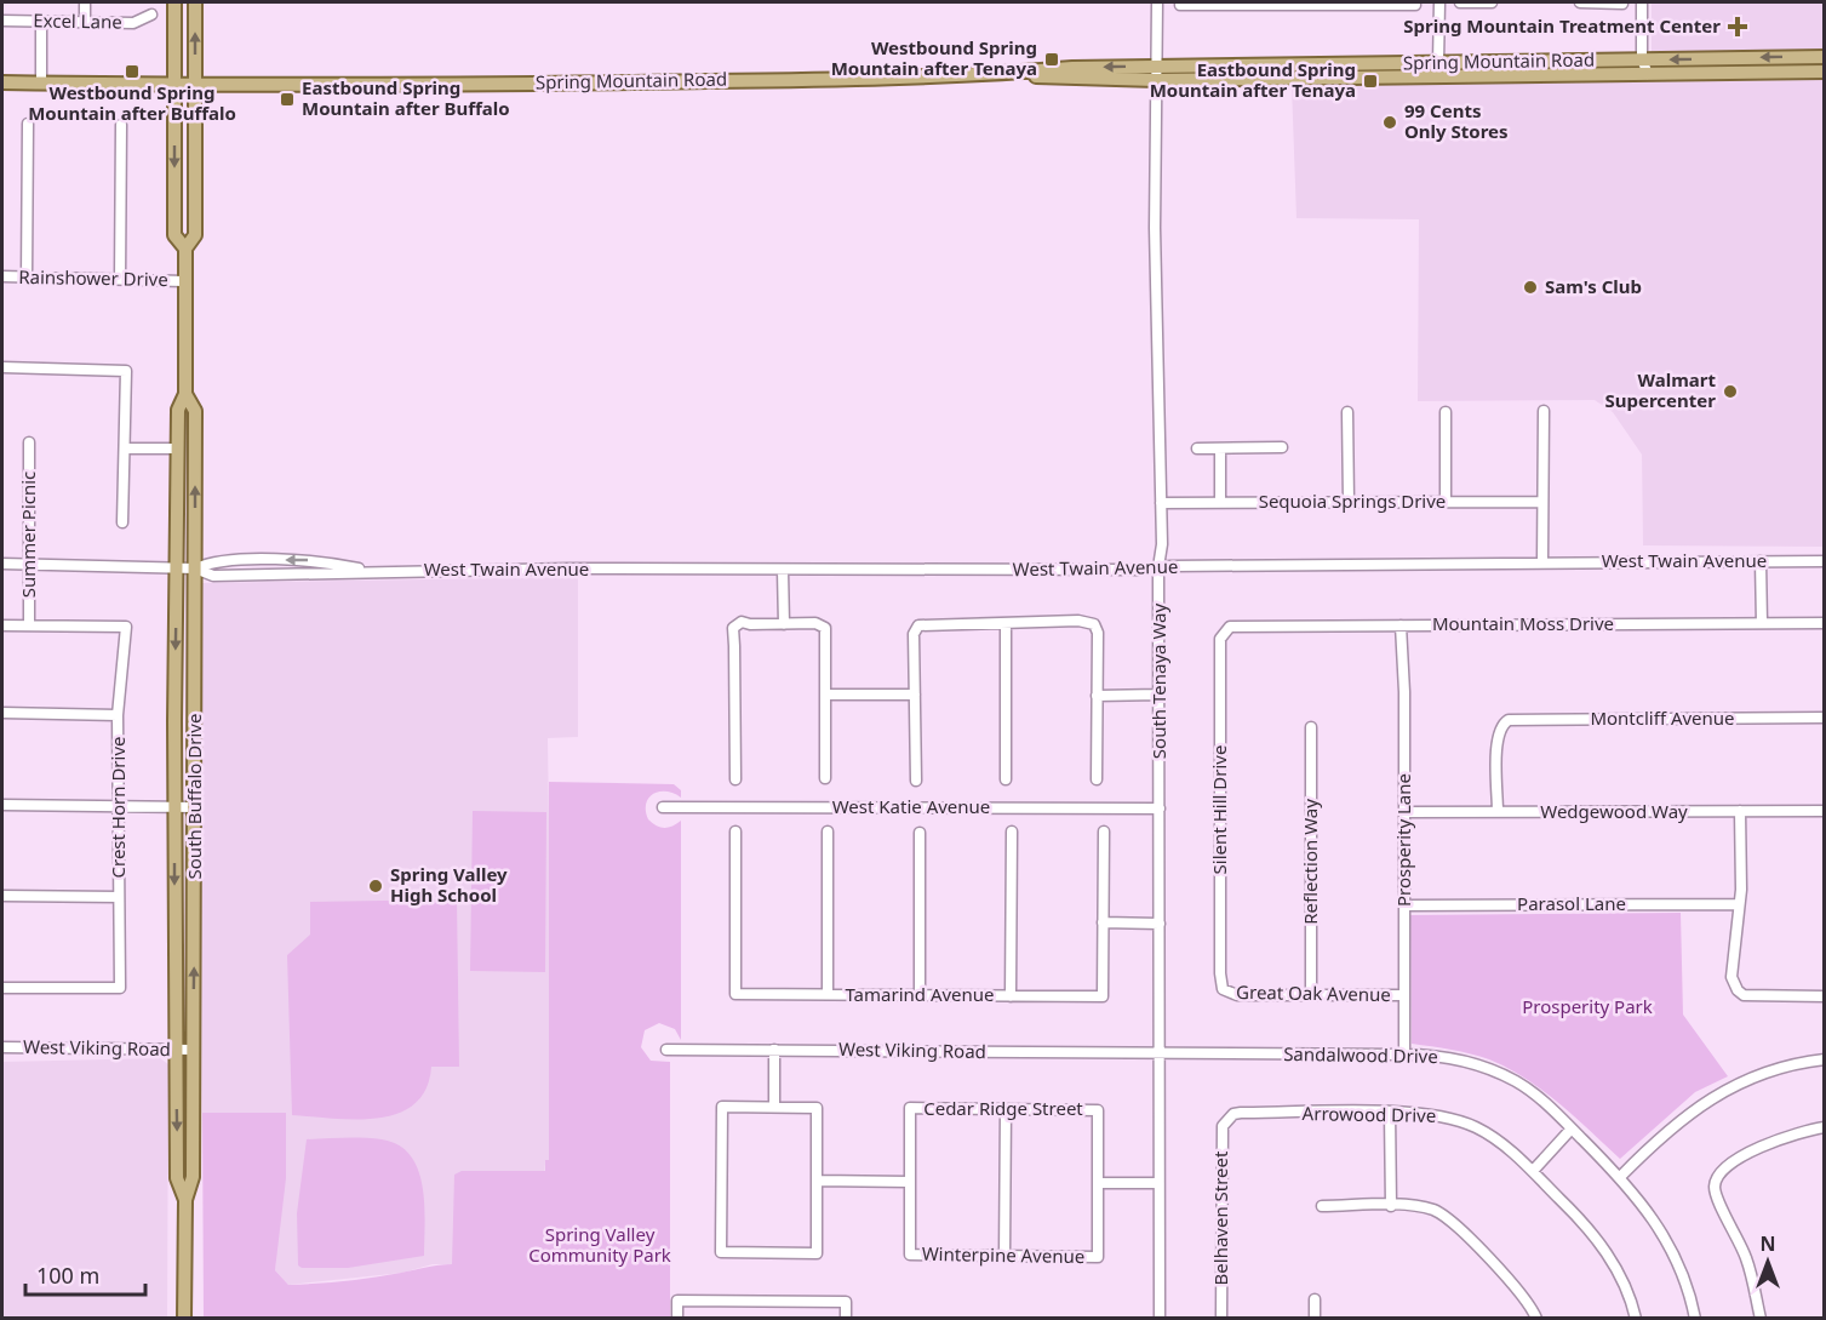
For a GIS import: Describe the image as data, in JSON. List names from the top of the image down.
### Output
{
  "streets": {
    "main road": ["Spring Mountain Road", "South Buffalo Drive"],
    "street": [
      "Excel Lane",
      "Rainshower Drive",
      "Sequoia Springs Drive",
      "Summer Picnic",
      "West Twain Avenue",
      "Mountain Moss Drive",
      "South Tenaya Way",
      "Montcliff Avenue",
      "Crest Horn Drive",
      "West Katie Avenue",
      "Silent Hill Drive",
      "Wedgewood Way",
      "Prosperity Lane",
      "Reflection Way",
      "Parasol Lane",
      "Great Oak Avenue",
      "Tamarind Avenue",
      "West Viking Road",
      "Sandalwood Drive",
      "Cedar Ridge Street",
      "Arrowood Drive",
      "Belhaven Street",
      "Winterpine Avenue"
    ]
  },
  "crossings": [
    ["Spring Mountain Road", "South Tenaya Way"],
    ["Spring Mountain Road", "South Buffalo Drive"],
    ["Rainshower Drive", "South Buffalo Drive"],
    ["Sequoia Springs Drive", "South Tenaya Way"],
    ["Summer Picnic", "West Twain Avenue"],
    ["Summer Picnic", "Crest Horn Drive"],
    ["West Twain Avenue", "South Tenaya Way"],
    ["West Twain Avenue", "South Buffalo Drive"],
    ["Mountain Moss Drive", "Silent Hill Drive"],
    ["Mountain Moss Drive", "Prosperity Lane"],
    ["South Tenaya Way", "West Katie Avenue"],
    ["South Tenaya Way", "West Viking Road"],
    ["South Tenaya Way", "Sandalwood Drive"],
    ["Montcliff Avenue", "Wedgewood Way"],
    ["South Buffalo Drive", "West Viking Road"],
    ["Silent Hill Drive", "Great Oak Avenue"],
    ["Wedgewood Way", "Prosperity Lane"],
    ["Prosperity Lane", "Parasol Lane"],
    ["Prosperity Lane", "Great Oak Avenue"],
    ["Prosperity Lane", "Sandalwood Drive"],
    ["Reflection Way", "Great Oak Avenue"],
    ["West Viking Road", "Sandalwood Drive"],
    ["Cedar Ridge Street", "Winterpine Avenue"],
    ["Arrowood Drive", "Belhaven Street"]
  ],
  "parks": ["Prosperity Park", "Spring Valley Community Park"],
  "places": {
    "health": ["Spring Mountain Treatment Center"],
    "transit": [
      "Westbound Spring Mountain after Tenaya",
      "Westbound Spring Mountain after Buffalo",
      "Eastbound Spring Mountain after Tenaya",
      "Eastbound Spring Mountain after Buffalo"
    ],
    "other": [
      "99 Cents Only Stores",
      "Sam's Club",
      "Walmart Supercenter",
      "Spring Valley High School"
    ]
  },
  "scale_bar": "100 m",
  "north": "top"
}
